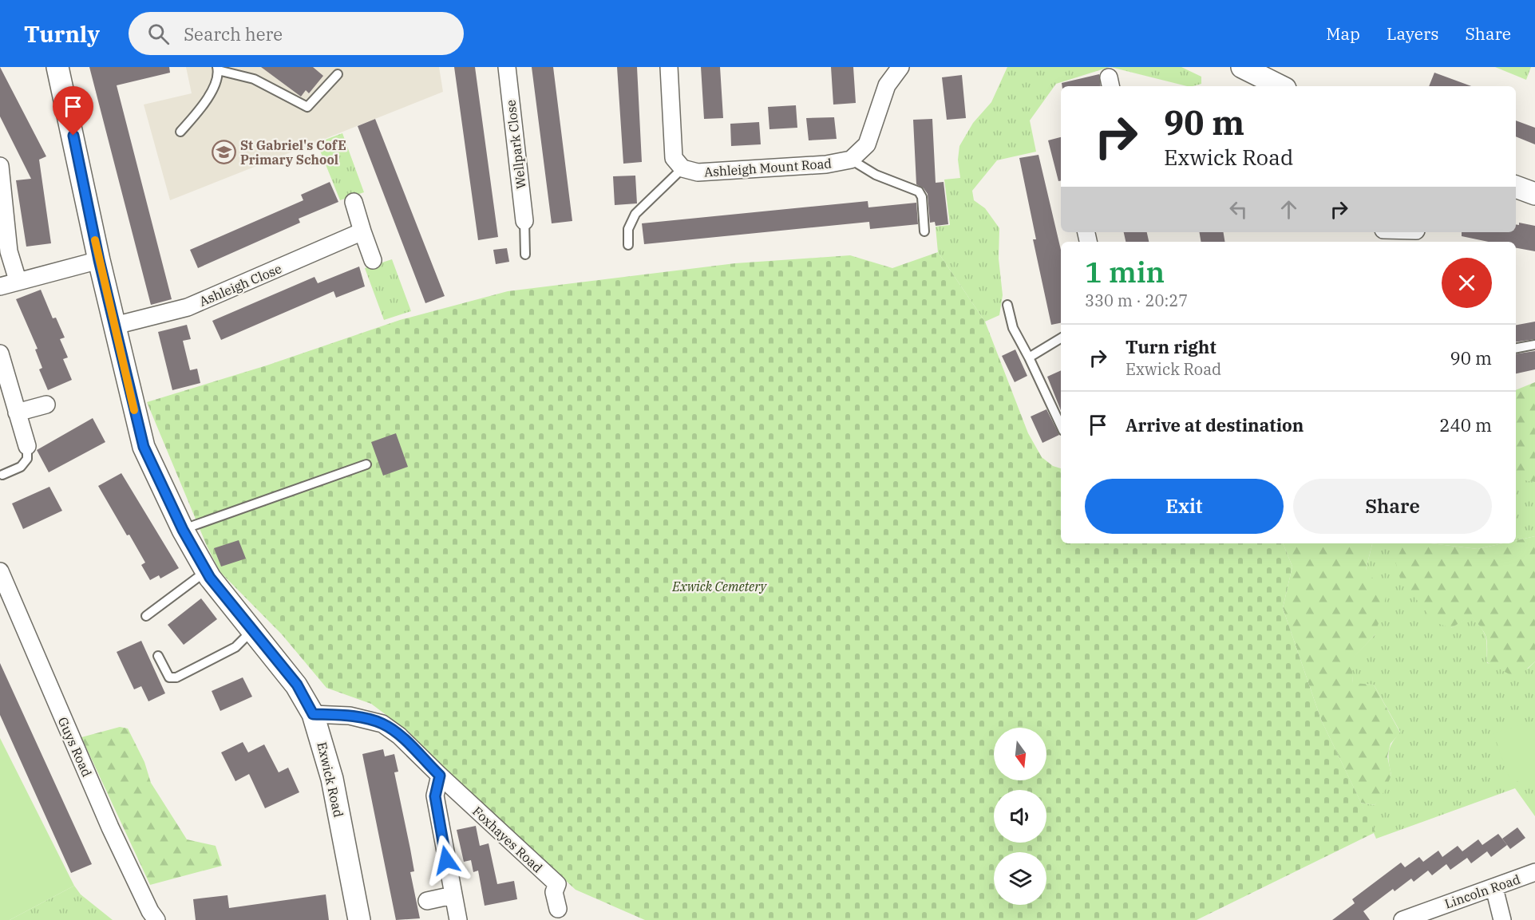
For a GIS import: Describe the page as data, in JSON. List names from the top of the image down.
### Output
{
  "streets": {
    "street": [
      "Wellpark Close",
      "Ashleigh Mount Road",
      "Ashleigh Close",
      "Guys Road",
      "Exwick Road",
      "Foxhayes Road",
      "Lincoln Road"
    ]
  },
  "crossings": [
    ["Ashleigh Close", "Exwick Road"],
    ["Exwick Road", "Foxhayes Road"]
  ],
  "parks": ["Exwick Cemetery"],
  "places": {
    "school or university": ["St Gabriel's CofE Primary School"]
  },
  "north": "bottom",
  "page": {
    "header": "Turnly",
    "search": "Search here",
    "nav": ["Map", "Layers", "Share"],
    "turn": ["90 m", "Exwick Road"],
    "heading": ["1 min", "330 m · 20:27"],
    "list": [
      {
        "name": "Turn right",
        "note": "Exwick Road",
        "value": "90 m"
      },
      {
        "name": "Arrive at destination",
        "value": "240 m"
      }
    ],
    "buttons": ["Exit", "Share"]
  }
}
